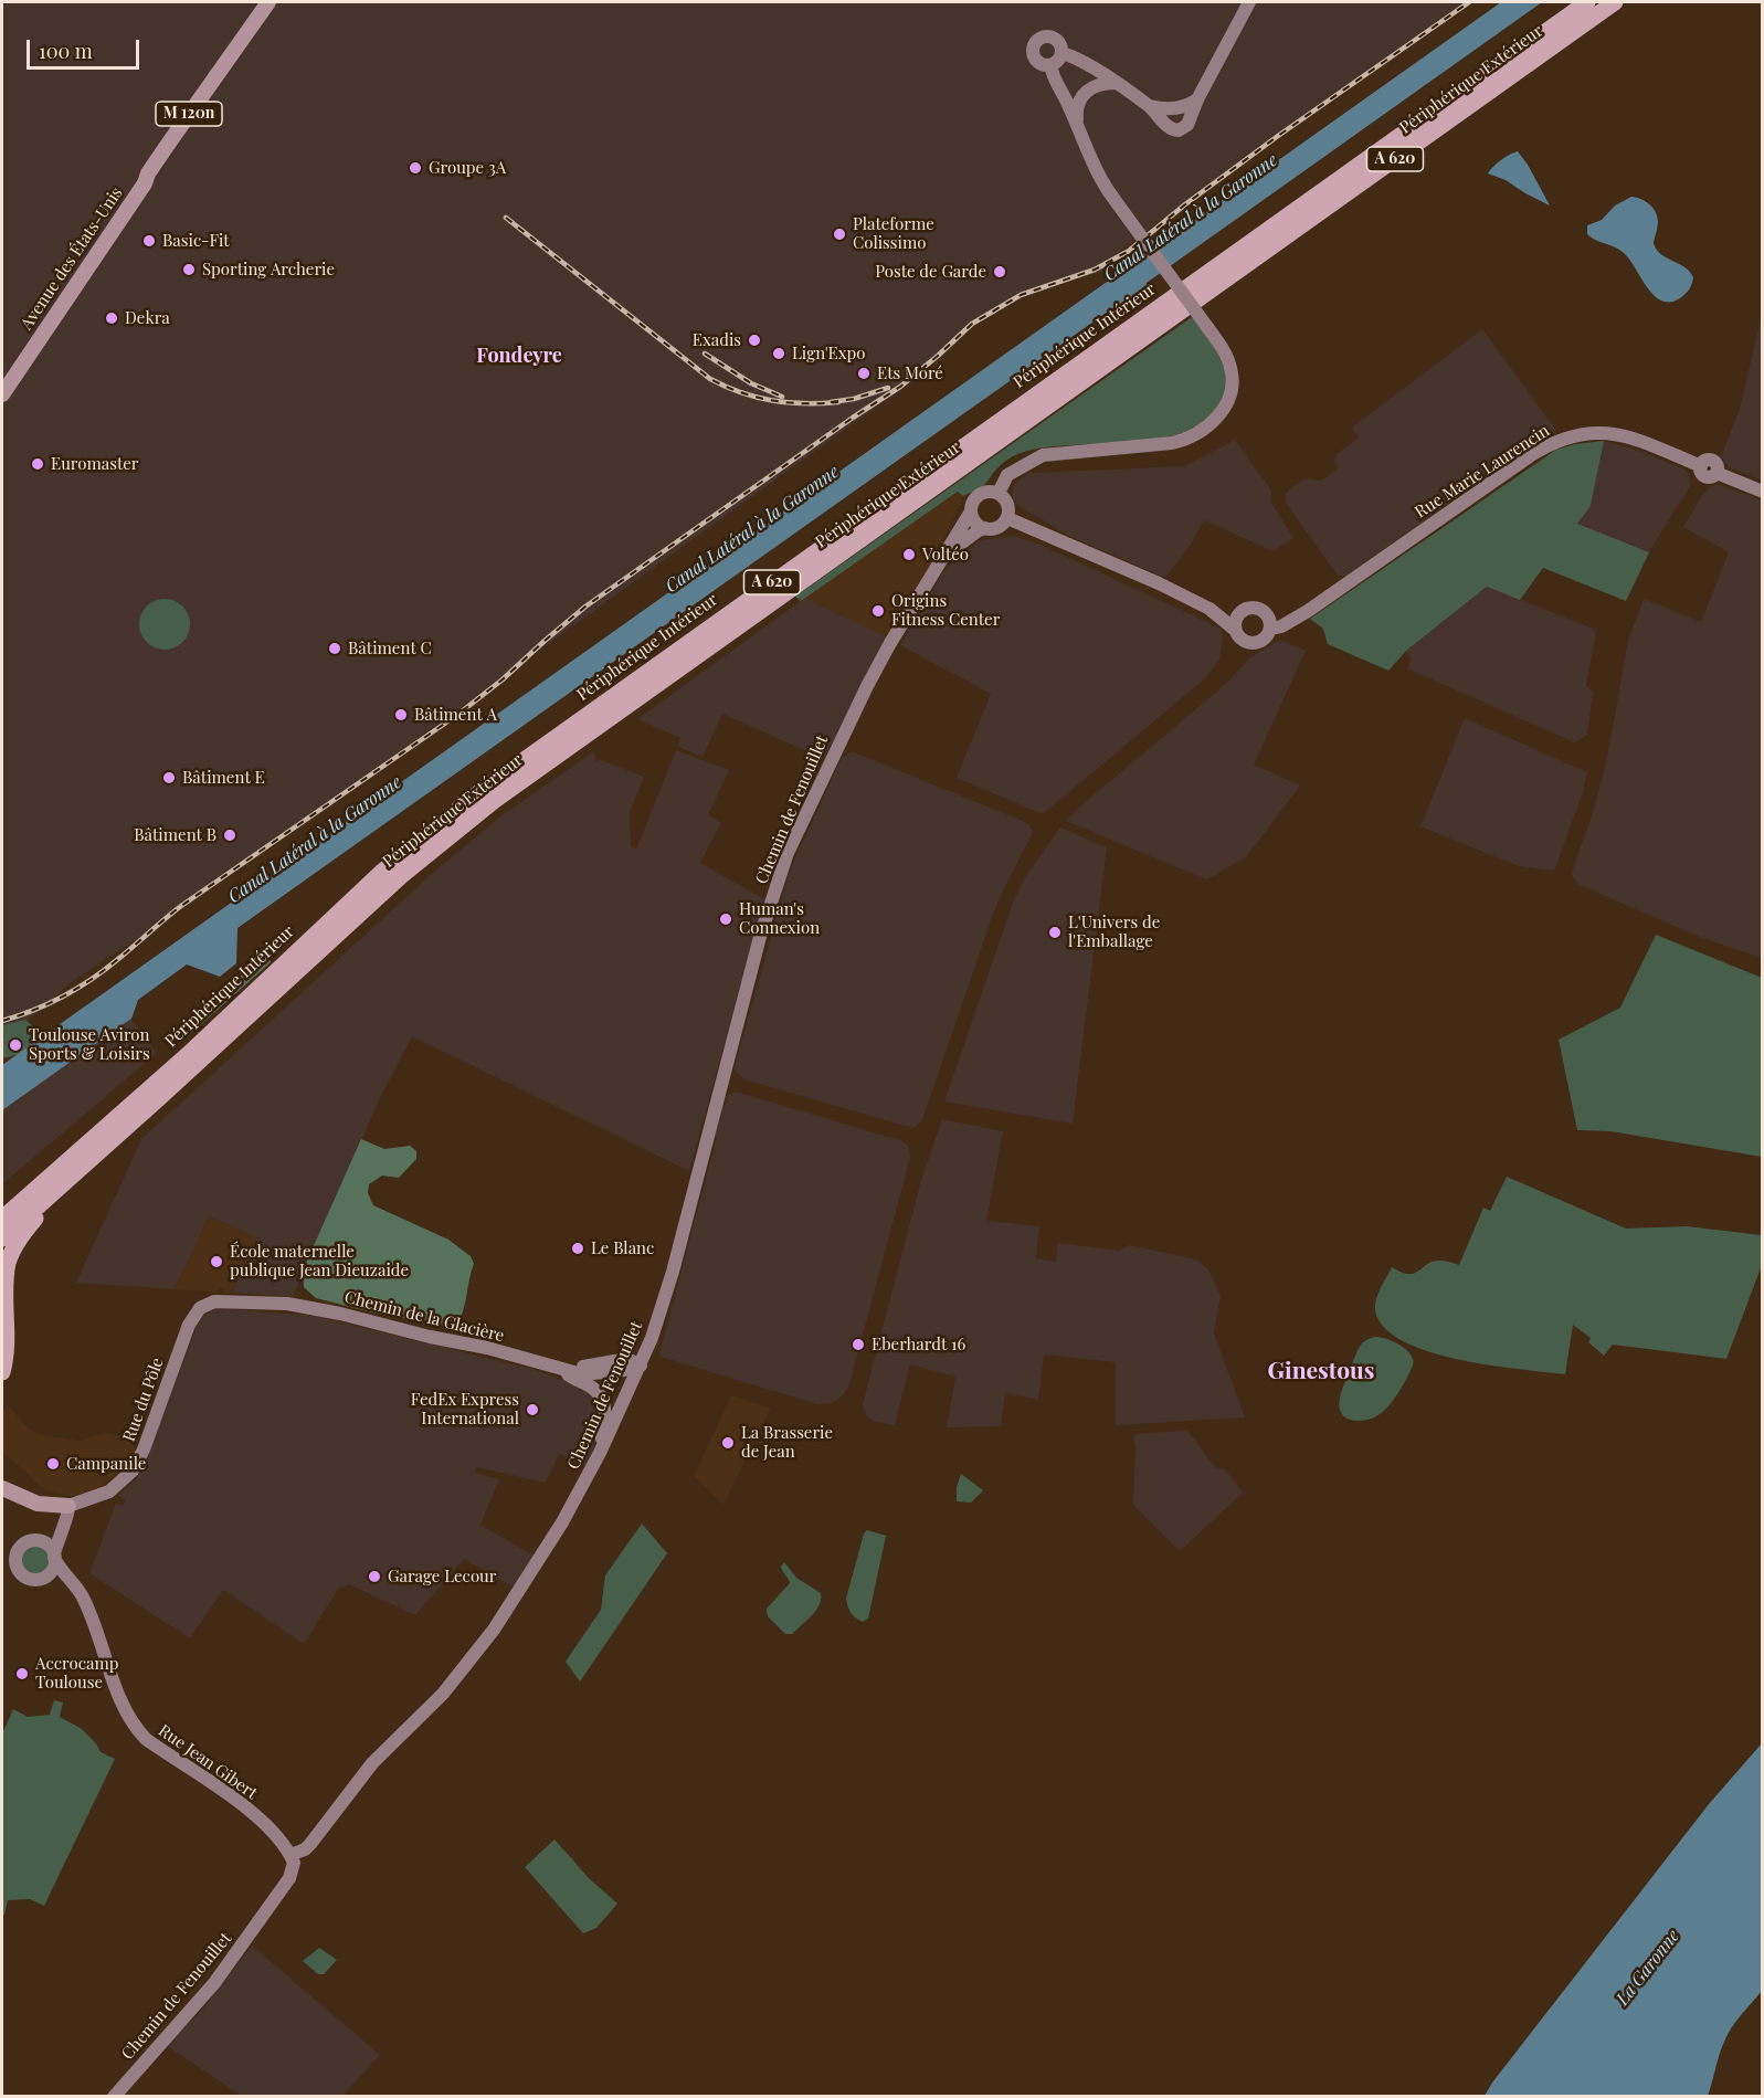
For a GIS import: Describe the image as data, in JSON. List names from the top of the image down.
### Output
{
  "streets": {
    "highway": ["Périphérique Extérieur", "A 620", "Périphérique Intérieur"],
    "main road": ["M 120n", "Avenue des États-Unis"],
    "street": [
      "Rue Marie Laurencin",
      "Chemin de Fenouillet",
      "Chemin de la Glacière",
      "Rue du Pôle",
      "Rue Jean Gibert"
    ]
  },
  "crossings": [
    ["Chemin de Fenouillet", "Chemin de la Glacière"],
    ["Chemin de Fenouillet", "Rue Jean Gibert"],
    ["Chemin de la Glacière", "Rue du Pôle"],
    ["Rue du Pôle", "Rue Jean Gibert"]
  ],
  "districts": ["Fondeyre", "Ginestous"],
  "water": ["Canal Latéral à la Garonne", "La Garonne"],
  "places": [
    "Groupe 3A",
    "Plateforme Colissimo",
    "Basic-Fit",
    "Sporting Archerie",
    "Poste de Garde",
    "Dekra",
    "Exadis",
    "Lign'Expo",
    "Ets Moré",
    "Euromaster",
    "Voltéo",
    "Origins Fitness Center",
    "Bâtiment C",
    "Bâtiment A",
    "Bâtiment E",
    "Bâtiment B",
    "Human's Connexion",
    "L'Univers de l'Emballage",
    "Toulouse Aviron Sports & Loisirs",
    "Le Blanc",
    "École maternelle publique Jean Dieuzaide",
    "Eberhardt 16",
    "FedEx Express International",
    "La Brasserie de Jean",
    "Campanile",
    "Garage Lecour",
    "Accrocamp Toulouse"
  ],
  "scale_bar": "100 m"
}
